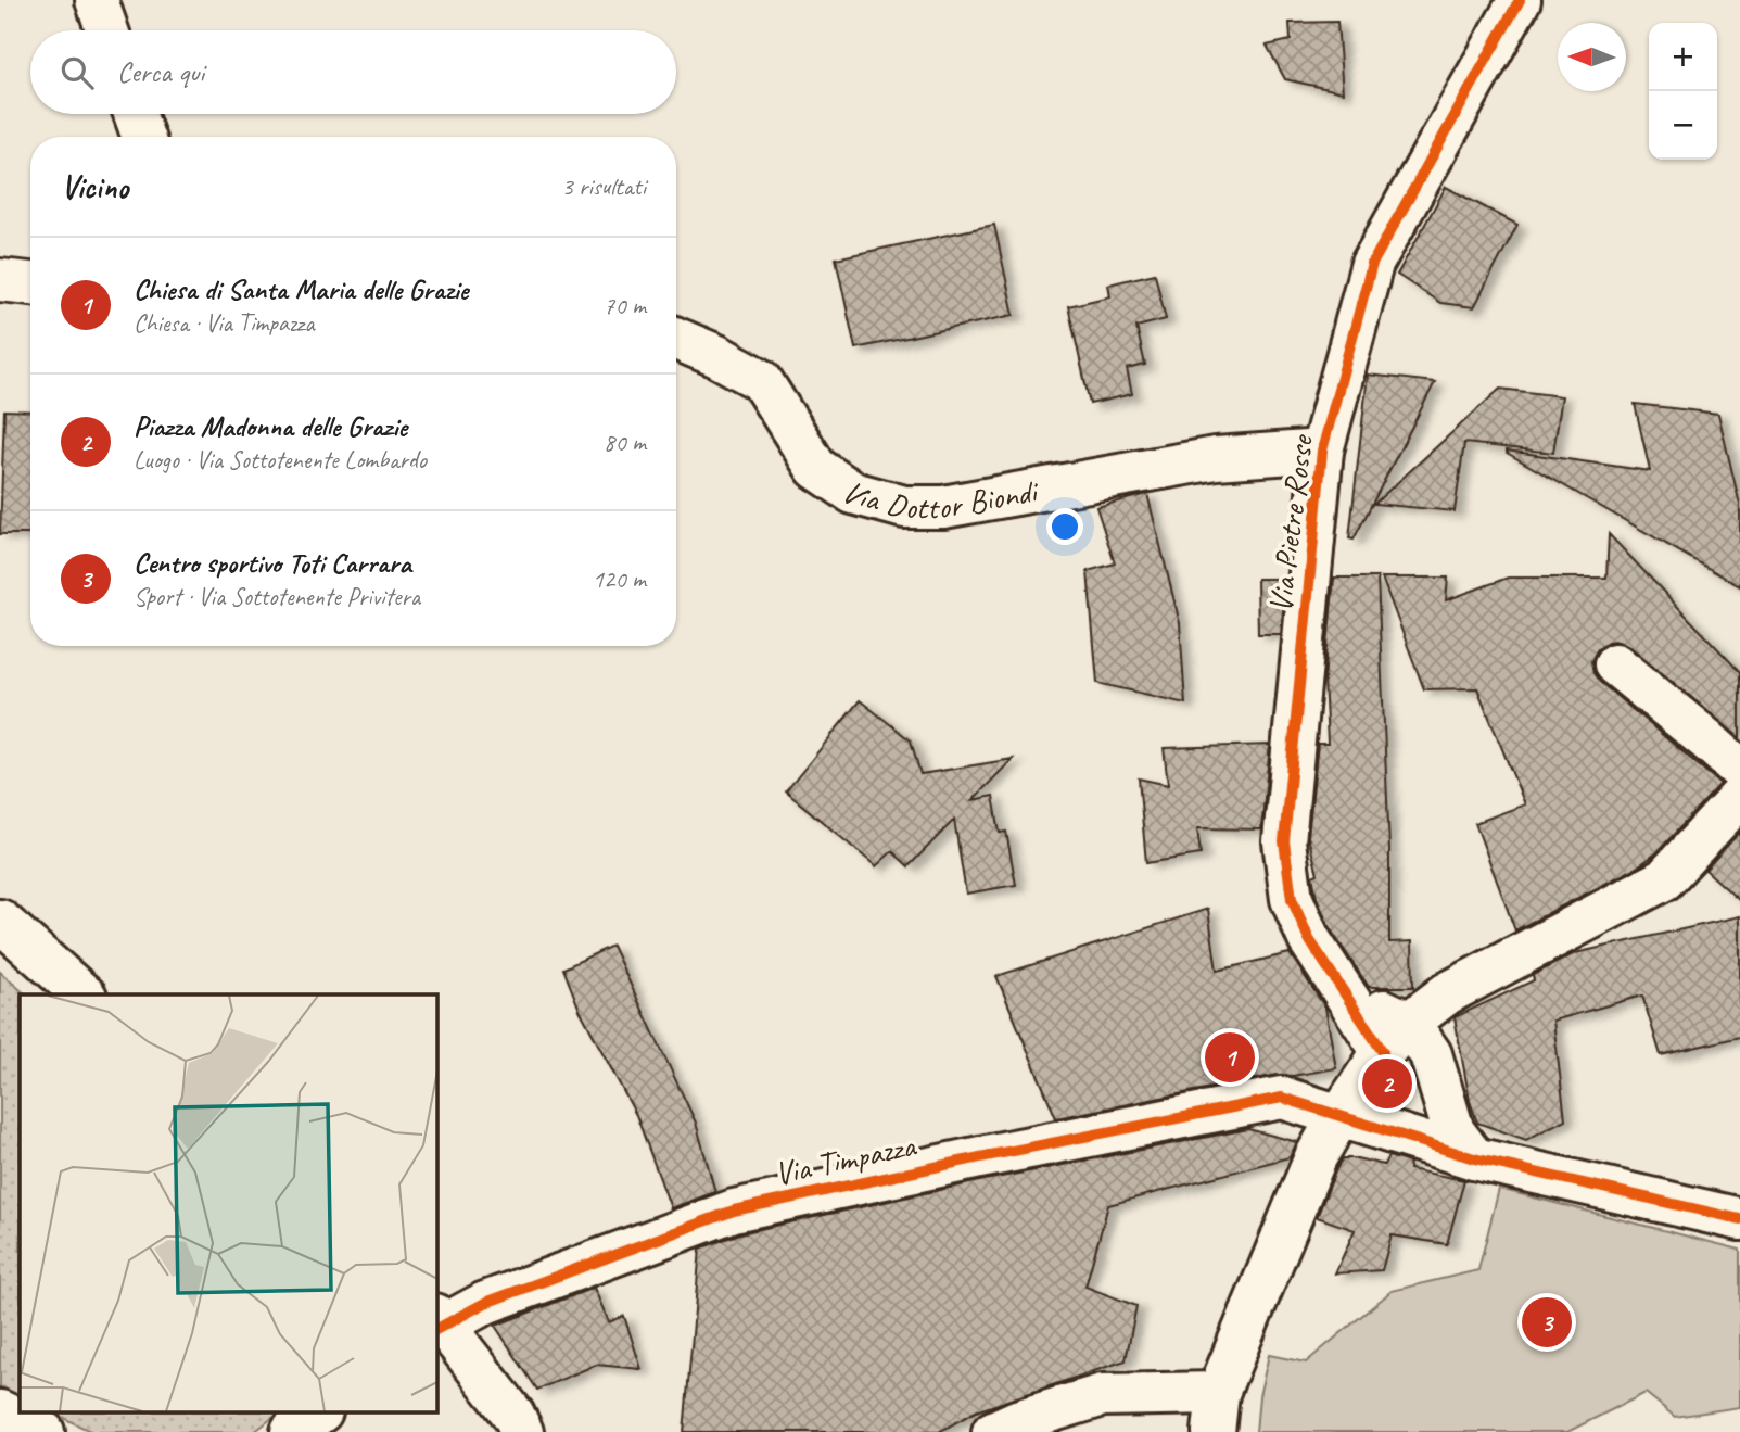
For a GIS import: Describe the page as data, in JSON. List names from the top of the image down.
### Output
{
  "streets": {
    "street": ["Via Dottor Biondi", "Via Pietre Rosse", "Via Timpazza"]
  },
  "crossings": [
    ["Via Dottor Biondi", "Via Pietre Rosse"]
  ],
  "north": "left",
  "page": {
    "map_buttons": ["+", "−"],
    "search": "Cerca qui",
    "heading": ["Vicino", "3 risultati"],
    "list": [
      {
        "mark": "1",
        "name": "Chiesa di Santa Maria delle Grazie",
        "note": "Chiesa · Via Timpazza",
        "value": "70 m"
      },
      {
        "mark": "2",
        "name": "Piazza Madonna delle Grazie",
        "note": "Luogo · Via Sottotenente Lombardo",
        "value": "80 m"
      },
      {
        "mark": "3",
        "name": "Centro sportivo Toti Carrara",
        "note": "Sport · Via Sottotenente Privitera",
        "value": "120 m"
      }
    ],
    "pins": ["1", "2", "3"]
  }
}
